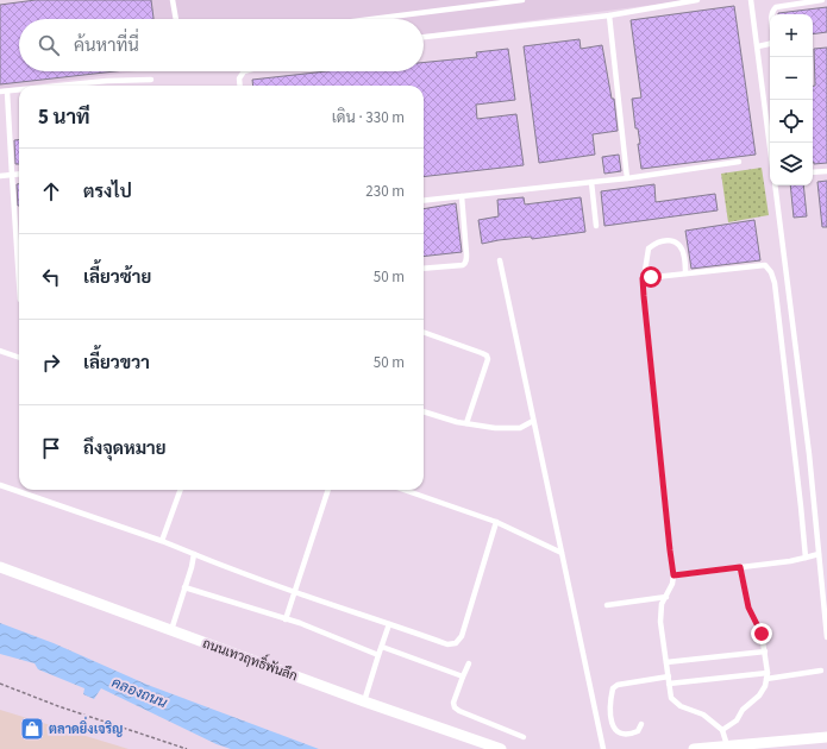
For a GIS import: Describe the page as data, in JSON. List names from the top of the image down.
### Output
{
  "streets": {
    "street": ["ถนนเทวฤทธิ์พันลึก"]
  },
  "water": ["คลองถนน"],
  "places": {
    "shop": ["ตลาดยิ่งเจริญ"]
  },
  "page": {
    "map_buttons": ["+", "−"],
    "search": "ค้นหาที่นี่",
    "heading": ["5 นาที", "เดิน · 330 m"],
    "list": [
      ["ตรงไป", "230 m"],
      ["เลี้ยวซ้าย", "50 m"],
      ["เลี้ยวขวา", "50 m"],
      "ถึงจุดหมาย"
    ]
  }
}
